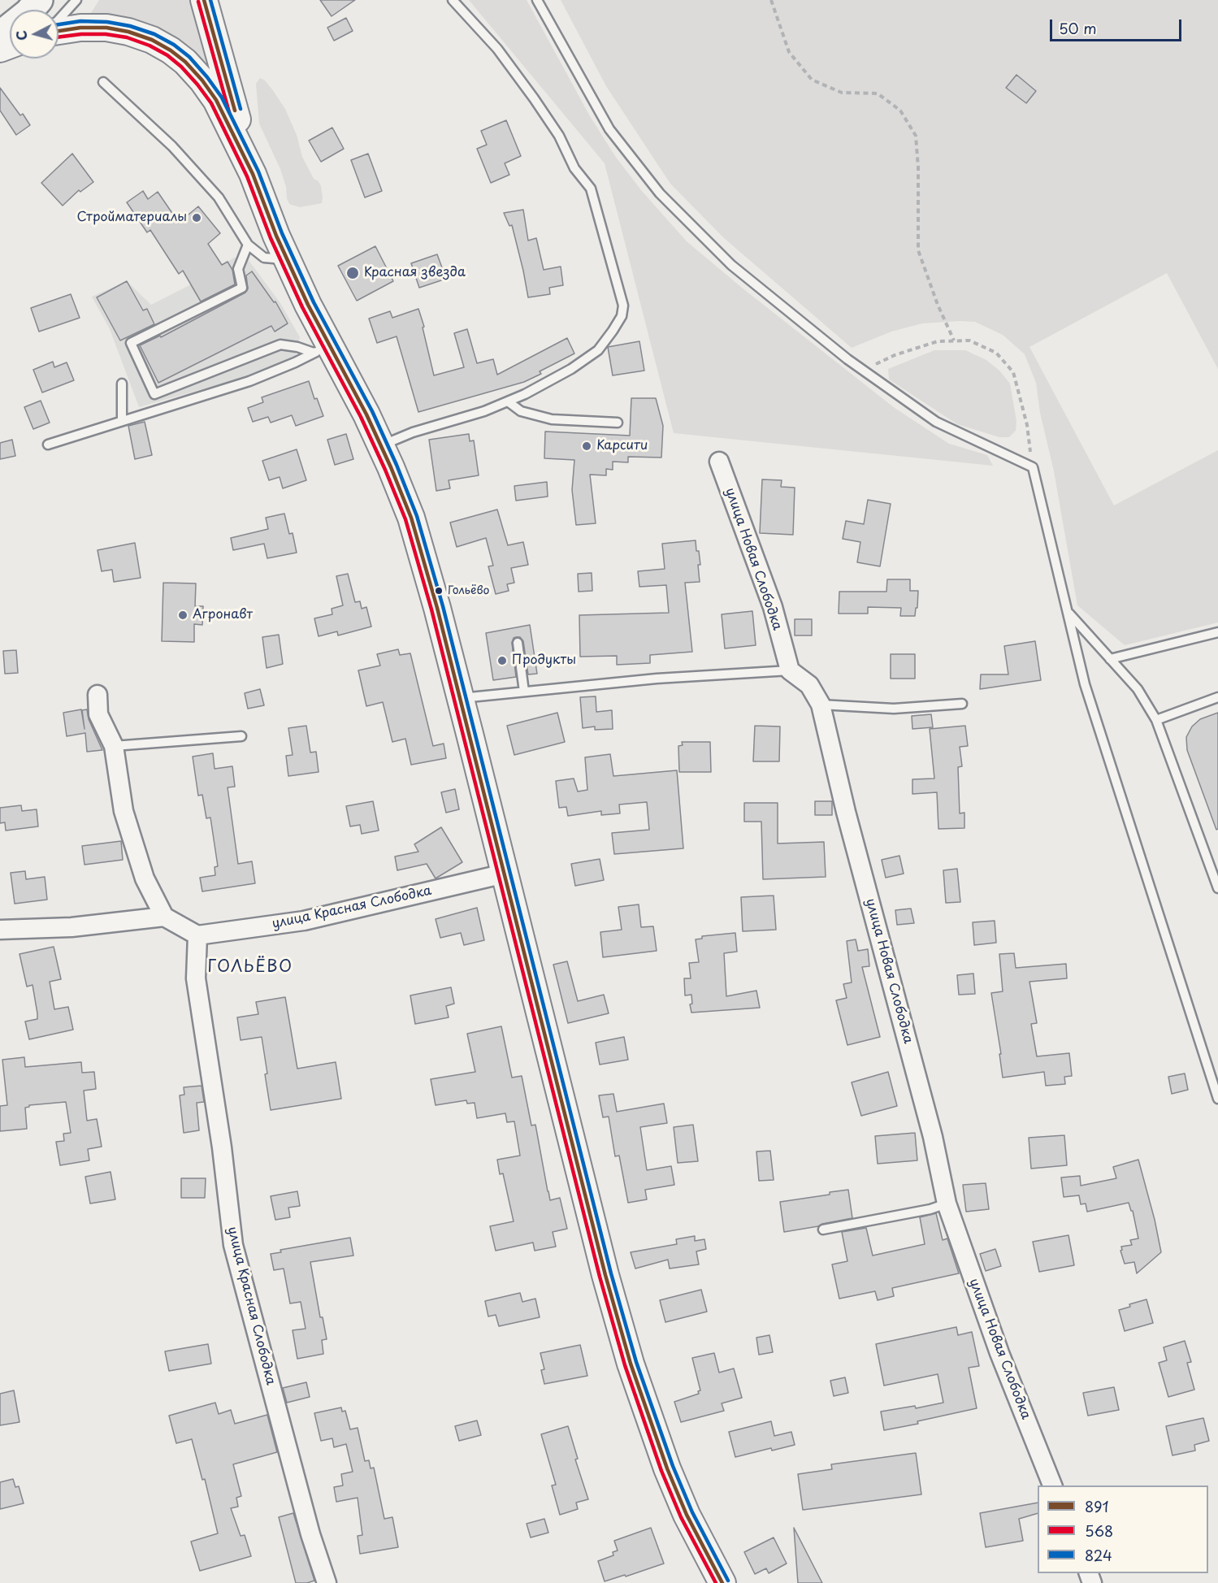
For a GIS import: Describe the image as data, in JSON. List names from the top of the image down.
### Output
{
  "streets": {
    "street": ["улица Новая Слободка", "улица Красная Слободка"]
  },
  "districts": ["ГОЛЬЁВО"],
  "places": [
    "Стройматериалы",
    "Красная звезда",
    "Карсити",
    "Гольёво",
    "Агронавт",
    "Продукты"
  ],
  "lines": ["transit line 891", "transit line 824", "transit line 568"],
  "legend": ["891", "568", "824"],
  "scale_bar": "50 m",
  "north": "left"
}
